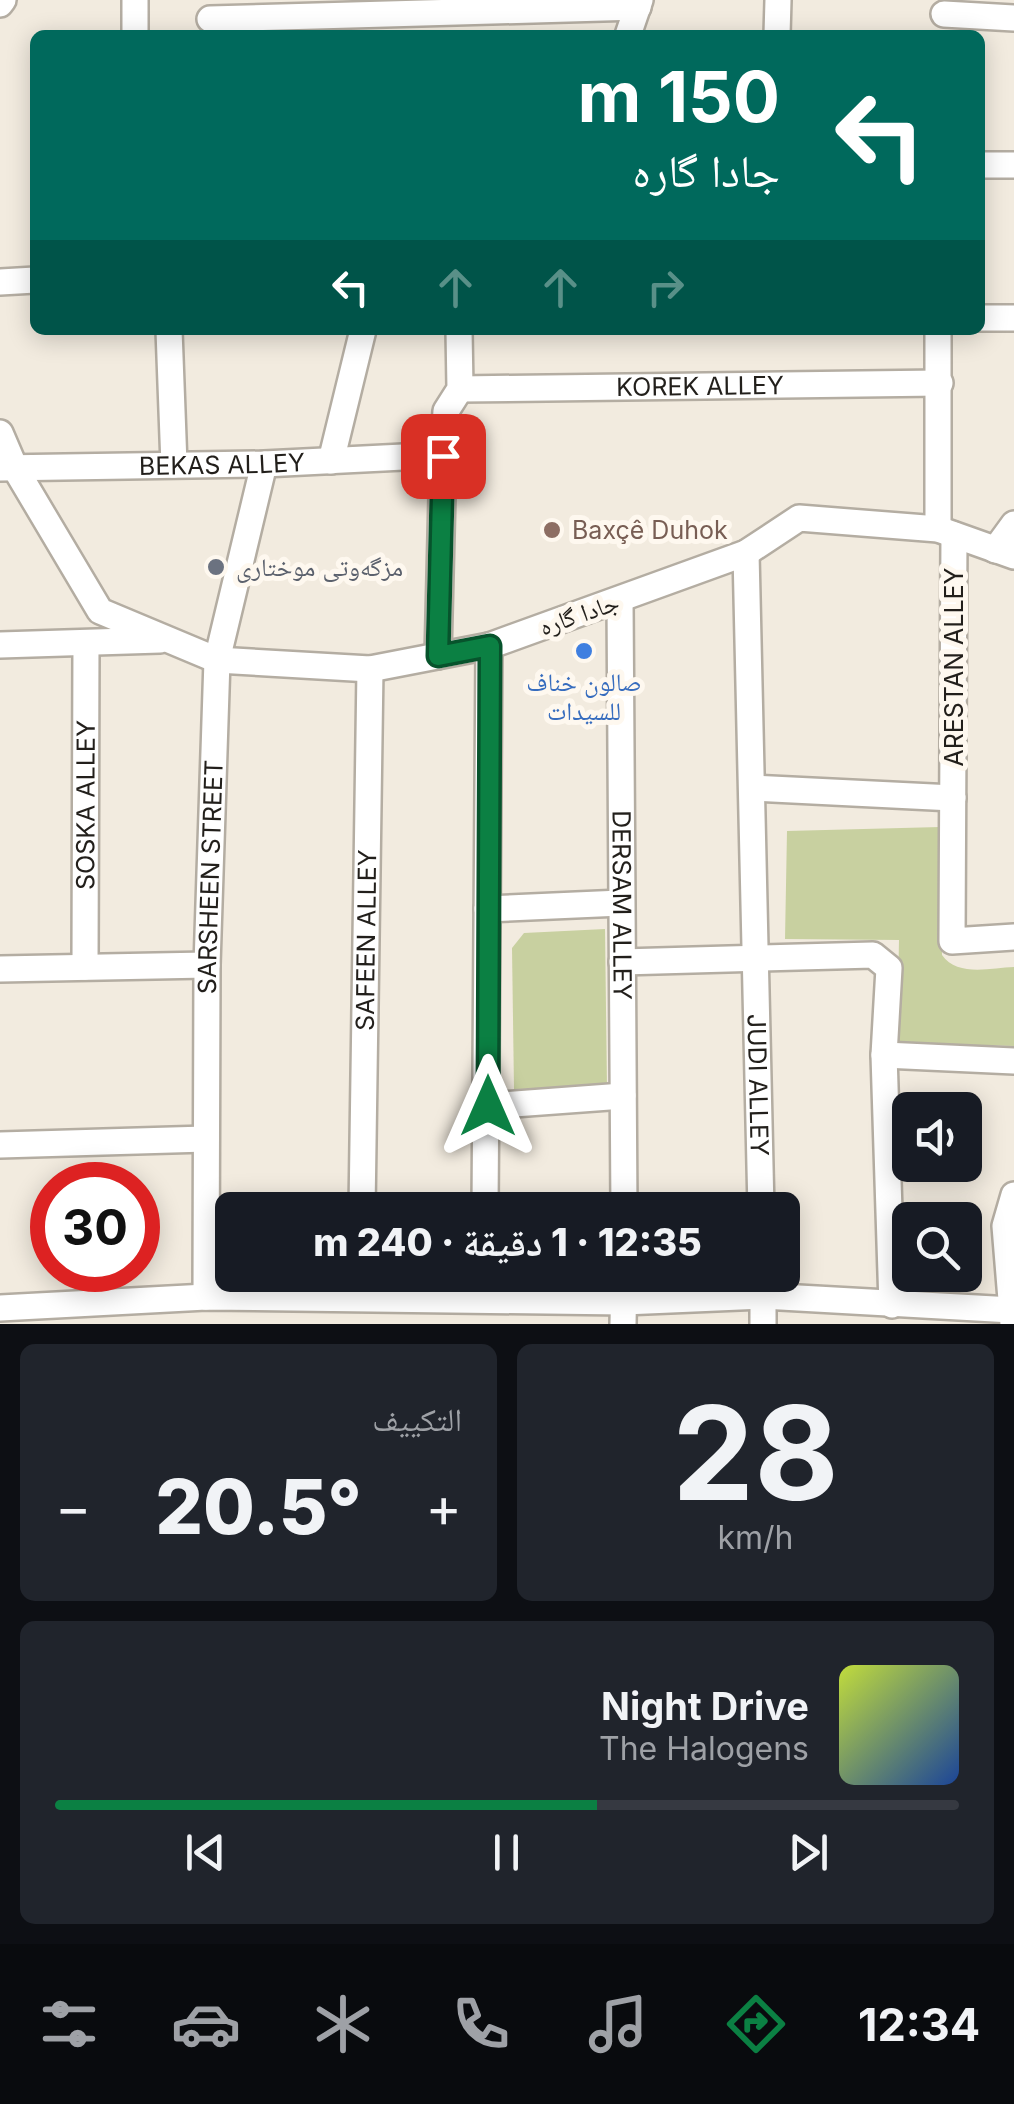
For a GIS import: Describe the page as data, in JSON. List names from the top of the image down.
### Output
{
  "streets": {
    "street": [
      "KOREK ALLEY",
      "BEKAS ALLEY",
      "جادا گارە",
      "ARESTAN ALLEY",
      "SOSKA ALLEY",
      "SARSHEEN STREET",
      "DERSAM ALLEY",
      "SAFEEN ALLEY",
      "JUDI ALLEY"
    ]
  },
  "crossings": [
    ["KOREK ALLEY", "ARESTAN ALLEY"],
    ["BEKAS ALLEY", "جادا گارە"],
    ["BEKAS ALLEY", "SARSHEEN STREET"],
    ["جادا گارە", "ARESTAN ALLEY"],
    ["جادا گارە", "SARSHEEN STREET"],
    ["جادا گارە", "DERSAM ALLEY"],
    ["جادا گارە", "SAFEEN ALLEY"],
    ["جادا گارە", "JUDI ALLEY"],
    ["ARESTAN ALLEY", "JUDI ALLEY"]
  ],
  "places": ["Baxçê Duhok", "مزگەوتی موختاری", "صالون خناف للسيدات"],
  "page": {
    "turn": ["150 m", "جادا گارە"],
    "limit": "30",
    "trip": "12:35 · 1 دقيقة · 240 m",
    "tile": [
      ["28", "km/h"],
      "التكييف"
    ],
    "heat": ["−", "20.5°", "+"],
    "song": ["Night Drive", "The Halogens"],
    "tabs": "12:34"
  }
}
